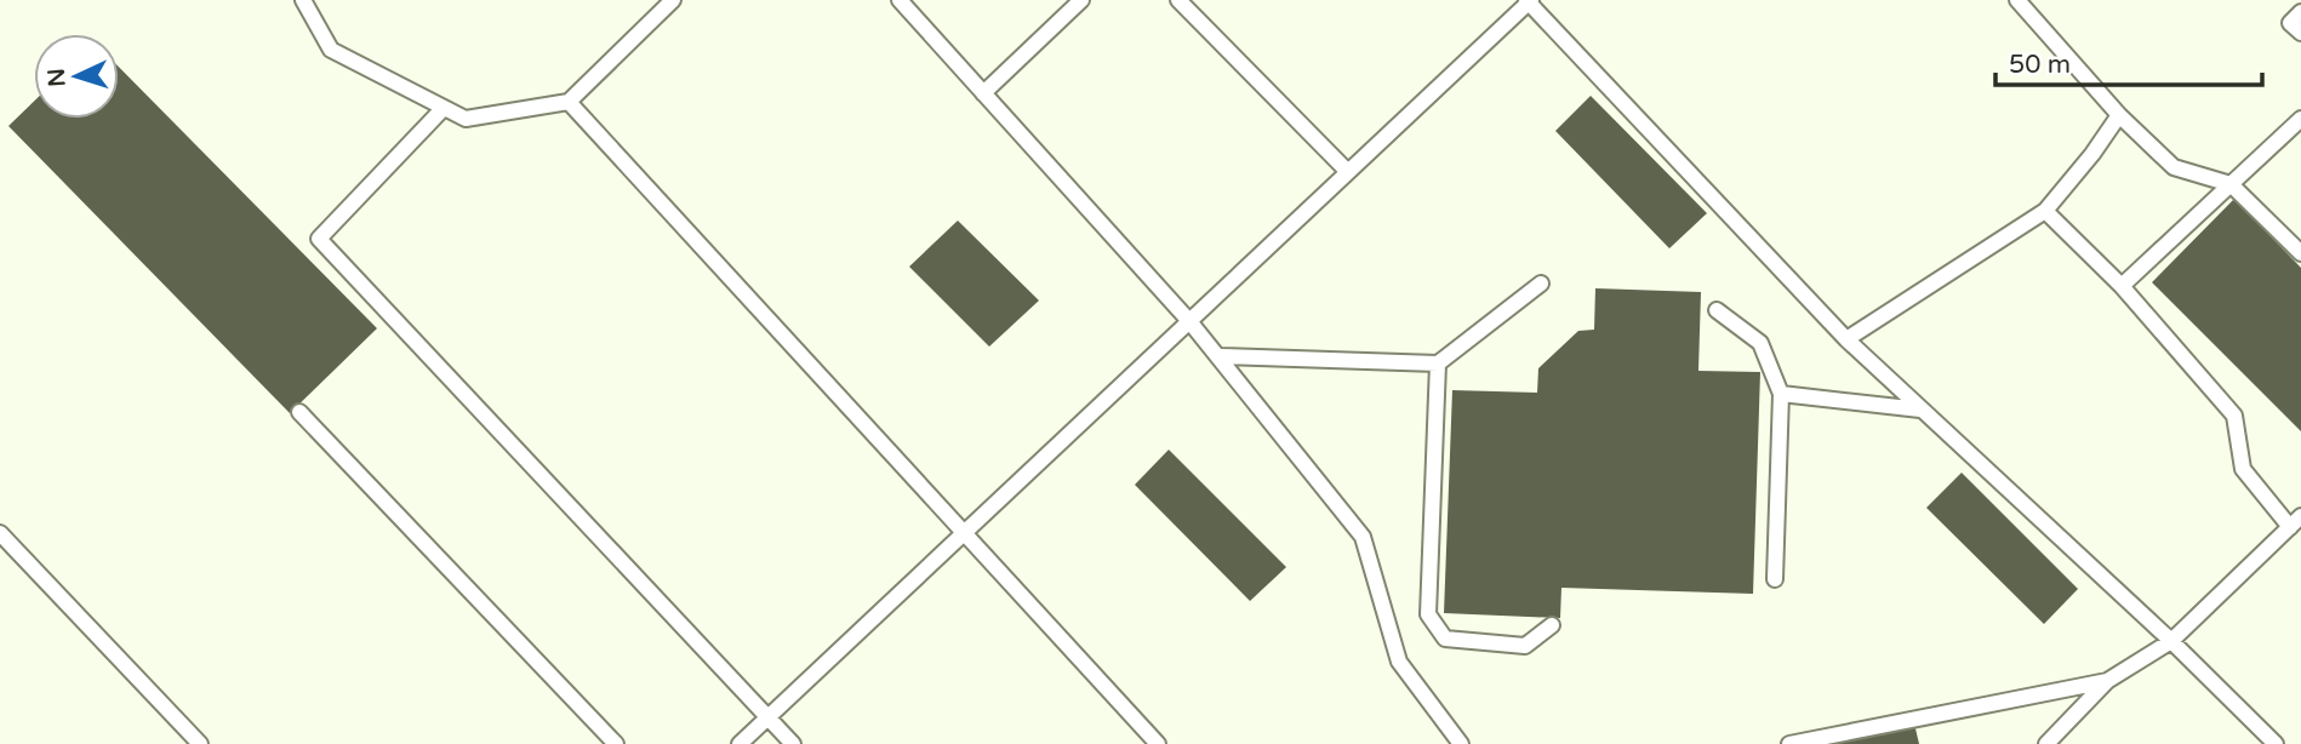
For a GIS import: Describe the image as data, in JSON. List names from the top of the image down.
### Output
{
  "scale_bar": "50 m",
  "north": "left"
}
